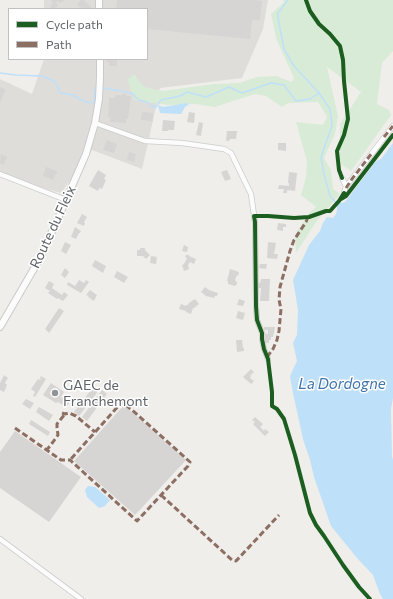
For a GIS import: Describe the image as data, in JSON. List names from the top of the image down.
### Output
{
  "streets": {
    "main road": ["Route du Fleix"]
  },
  "water": ["La Dordogne"],
  "places": ["GAEC de Franchemont"],
  "legend": ["Cycle path", "Path"]
}
